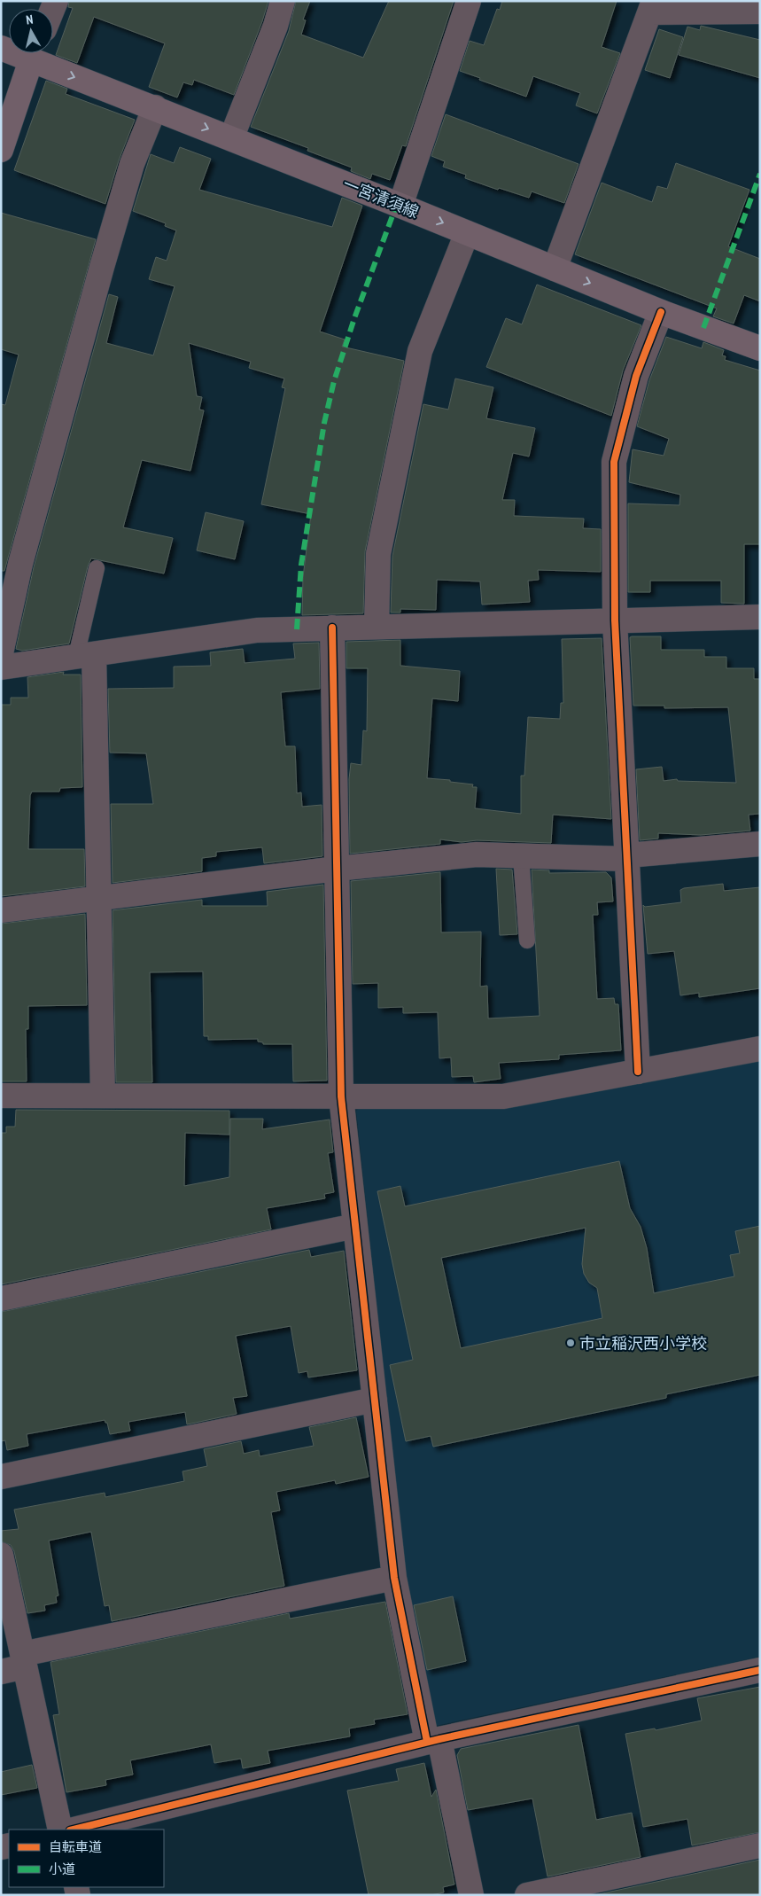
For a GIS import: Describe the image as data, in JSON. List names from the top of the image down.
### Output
{
  "streets": {
    "main road": ["一宮清須線"]
  },
  "one_way": ["一宮清須線"],
  "places": ["市立稲沢西小学校"],
  "legend": ["自転車道", "小道"],
  "north": "top"
}
